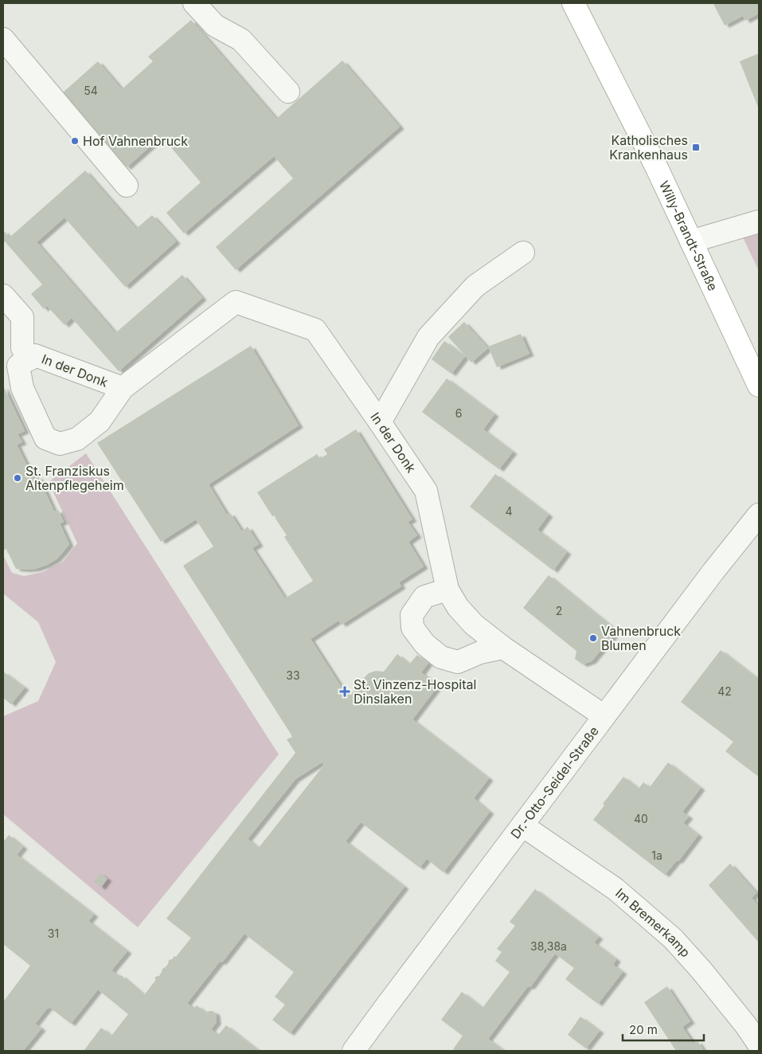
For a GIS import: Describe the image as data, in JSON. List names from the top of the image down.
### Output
{
  "streets": {
    "main road": ["Willy-Brandt-Straße"],
    "street": ["In der Donk", "Dr.-Otto-Seidel-Straße", "Im Bremerkamp"]
  },
  "crossings": [
    ["In der Donk", "Dr.-Otto-Seidel-Straße"],
    ["Dr.-Otto-Seidel-Straße", "Im Bremerkamp"]
  ],
  "places": {
    "other": ["Hof Vahnenbruck", "St. Franziskus Altenpflegeheim", "Vahnenbruck Blumen"],
    "transit": ["Katholisches Krankenhaus"],
    "health": ["St. Vinzenz-Hospital Dinslaken"]
  },
  "house_numbers": [
    "54",
    "6",
    "4",
    "2",
    "33",
    "42",
    "40",
    "1a",
    "31",
    "38,38a"
  ],
  "scale_bar": "20 m"
}
